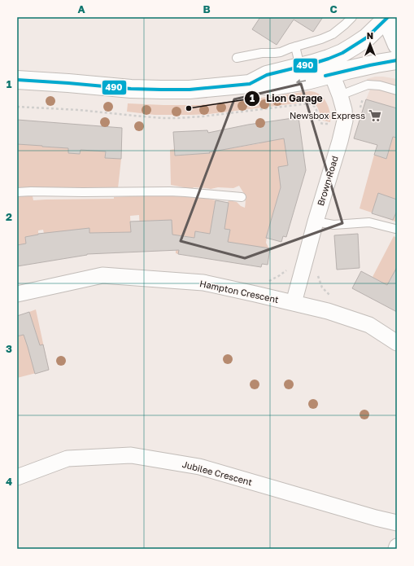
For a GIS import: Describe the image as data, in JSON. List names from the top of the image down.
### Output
{
  "streets": {
    "street": ["Brown Road", "Hampton Crescent", "Jubilee Crescent"]
  },
  "crossings": [
    ["Brown Road", "Hampton Crescent"]
  ],
  "places": {
    "other": ["Lion Garage"],
    "supermarket": ["Newsbox Express"]
  },
  "lines": ["transit line 490"],
  "north": "top",
  "grid": {
    "columns": ["A", "B", "C"],
    "rows": [
      "1",
      "2",
      "3",
      "4"
    ]
  }
}
